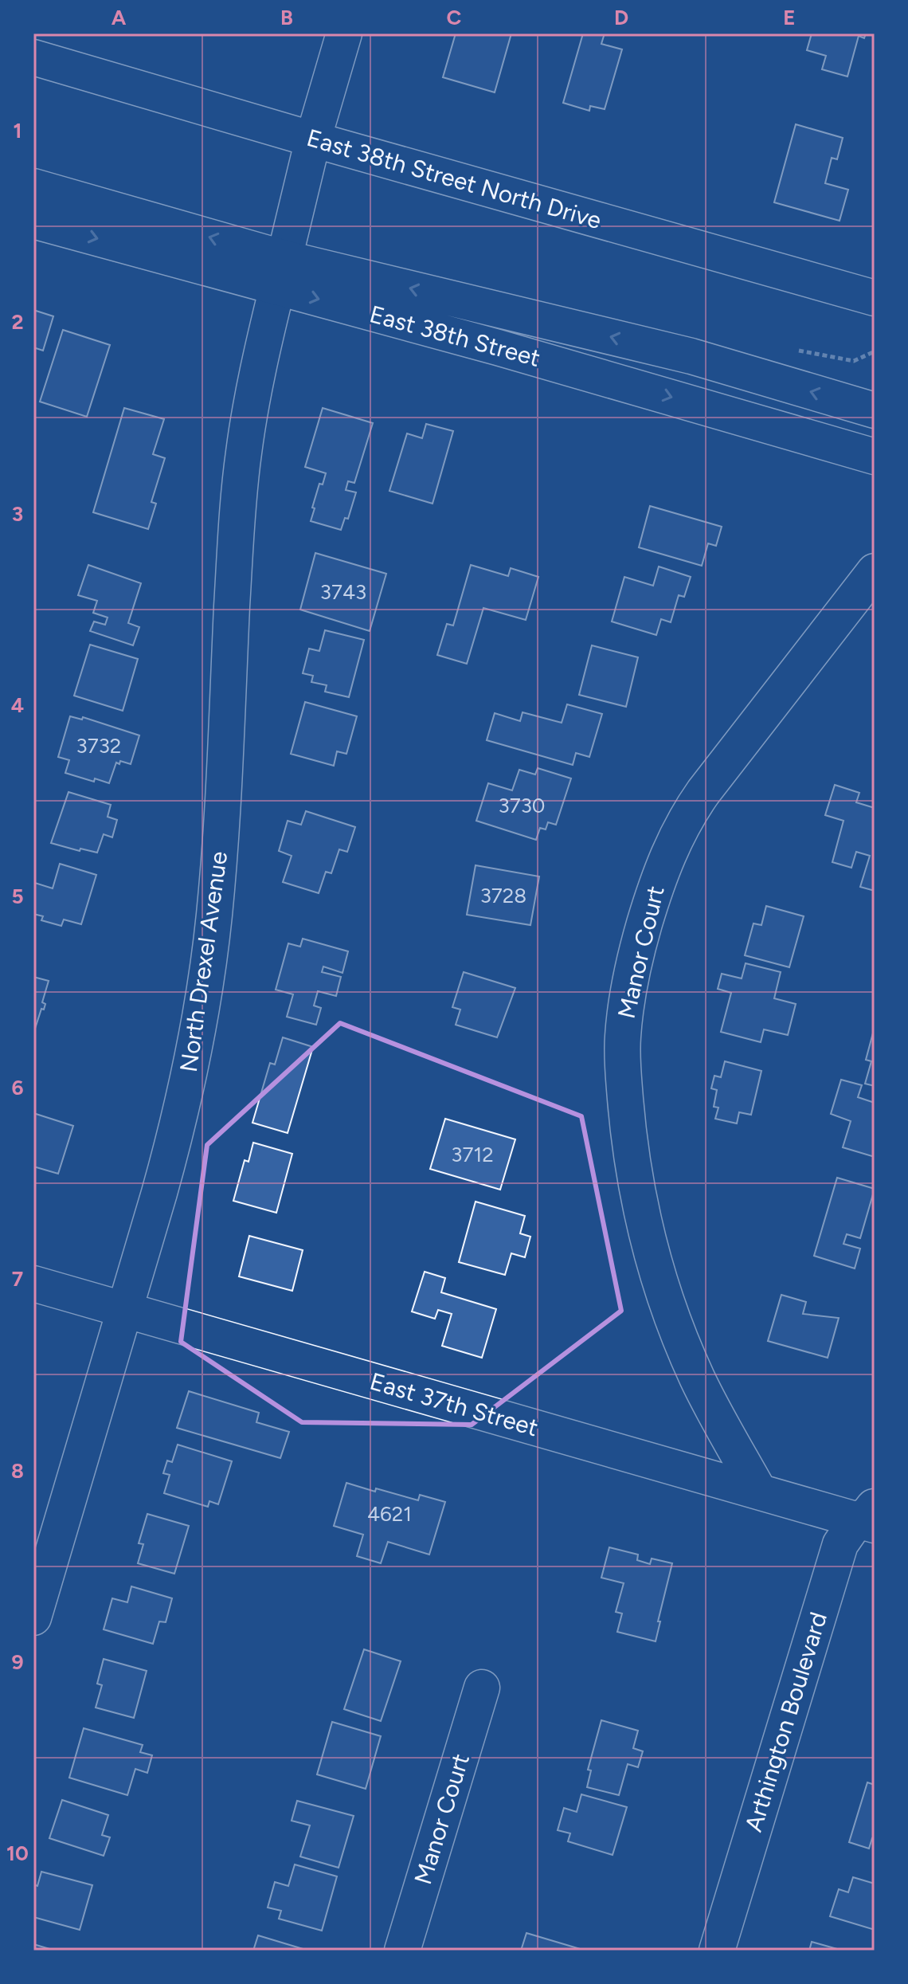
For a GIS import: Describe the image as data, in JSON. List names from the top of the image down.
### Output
{
  "streets": {
    "street": [
      "East 38th Street North Drive",
      "East 38th Street",
      "Manor Court",
      "North Drexel Avenue",
      "East 37th Street",
      "Arthington Boulevard"
    ]
  },
  "crossings": [
    ["East 38th Street North Drive", "North Drexel Avenue"],
    ["East 38th Street", "North Drexel Avenue"],
    ["Manor Court", "East 37th Street"],
    ["North Drexel Avenue", "East 37th Street"],
    ["East 37th Street", "Arthington Boulevard"]
  ],
  "house_numbers": [
    "3743",
    "3732",
    "3730",
    "3728",
    "3712",
    "4621"
  ],
  "grid": {
    "columns": [
      "A",
      "B",
      "C",
      "D",
      "E"
    ],
    "rows": [
      "1",
      "2",
      "3",
      "4",
      "5",
      "6",
      "7",
      "8",
      "9",
      "10"
    ]
  }
}
